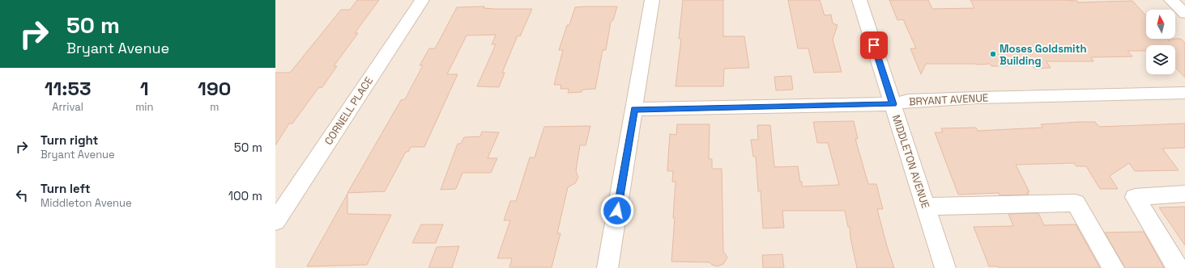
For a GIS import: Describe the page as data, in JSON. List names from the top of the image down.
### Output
{
  "streets": {
    "street": ["BRYANT AVENUE", "CORNELL PLACE", "MIDDLETON AVENUE"]
  },
  "crossings": [
    ["BRYANT AVENUE", "MIDDLETON AVENUE"]
  ],
  "places": ["Moses Goldsmith Building"],
  "north": "top",
  "page": {
    "turn": ["50 m", "Bryant Avenue"],
    "eta": [
      "11:53",
      "Arrival",
      "1",
      "min",
      "190",
      "m"
    ],
    "list": [
      {
        "name": "Turn right",
        "note": "Bryant Avenue",
        "value": "50 m"
      },
      {
        "name": "Turn left",
        "note": "Middleton Avenue",
        "value": "100 m"
      }
    ]
  }
}
